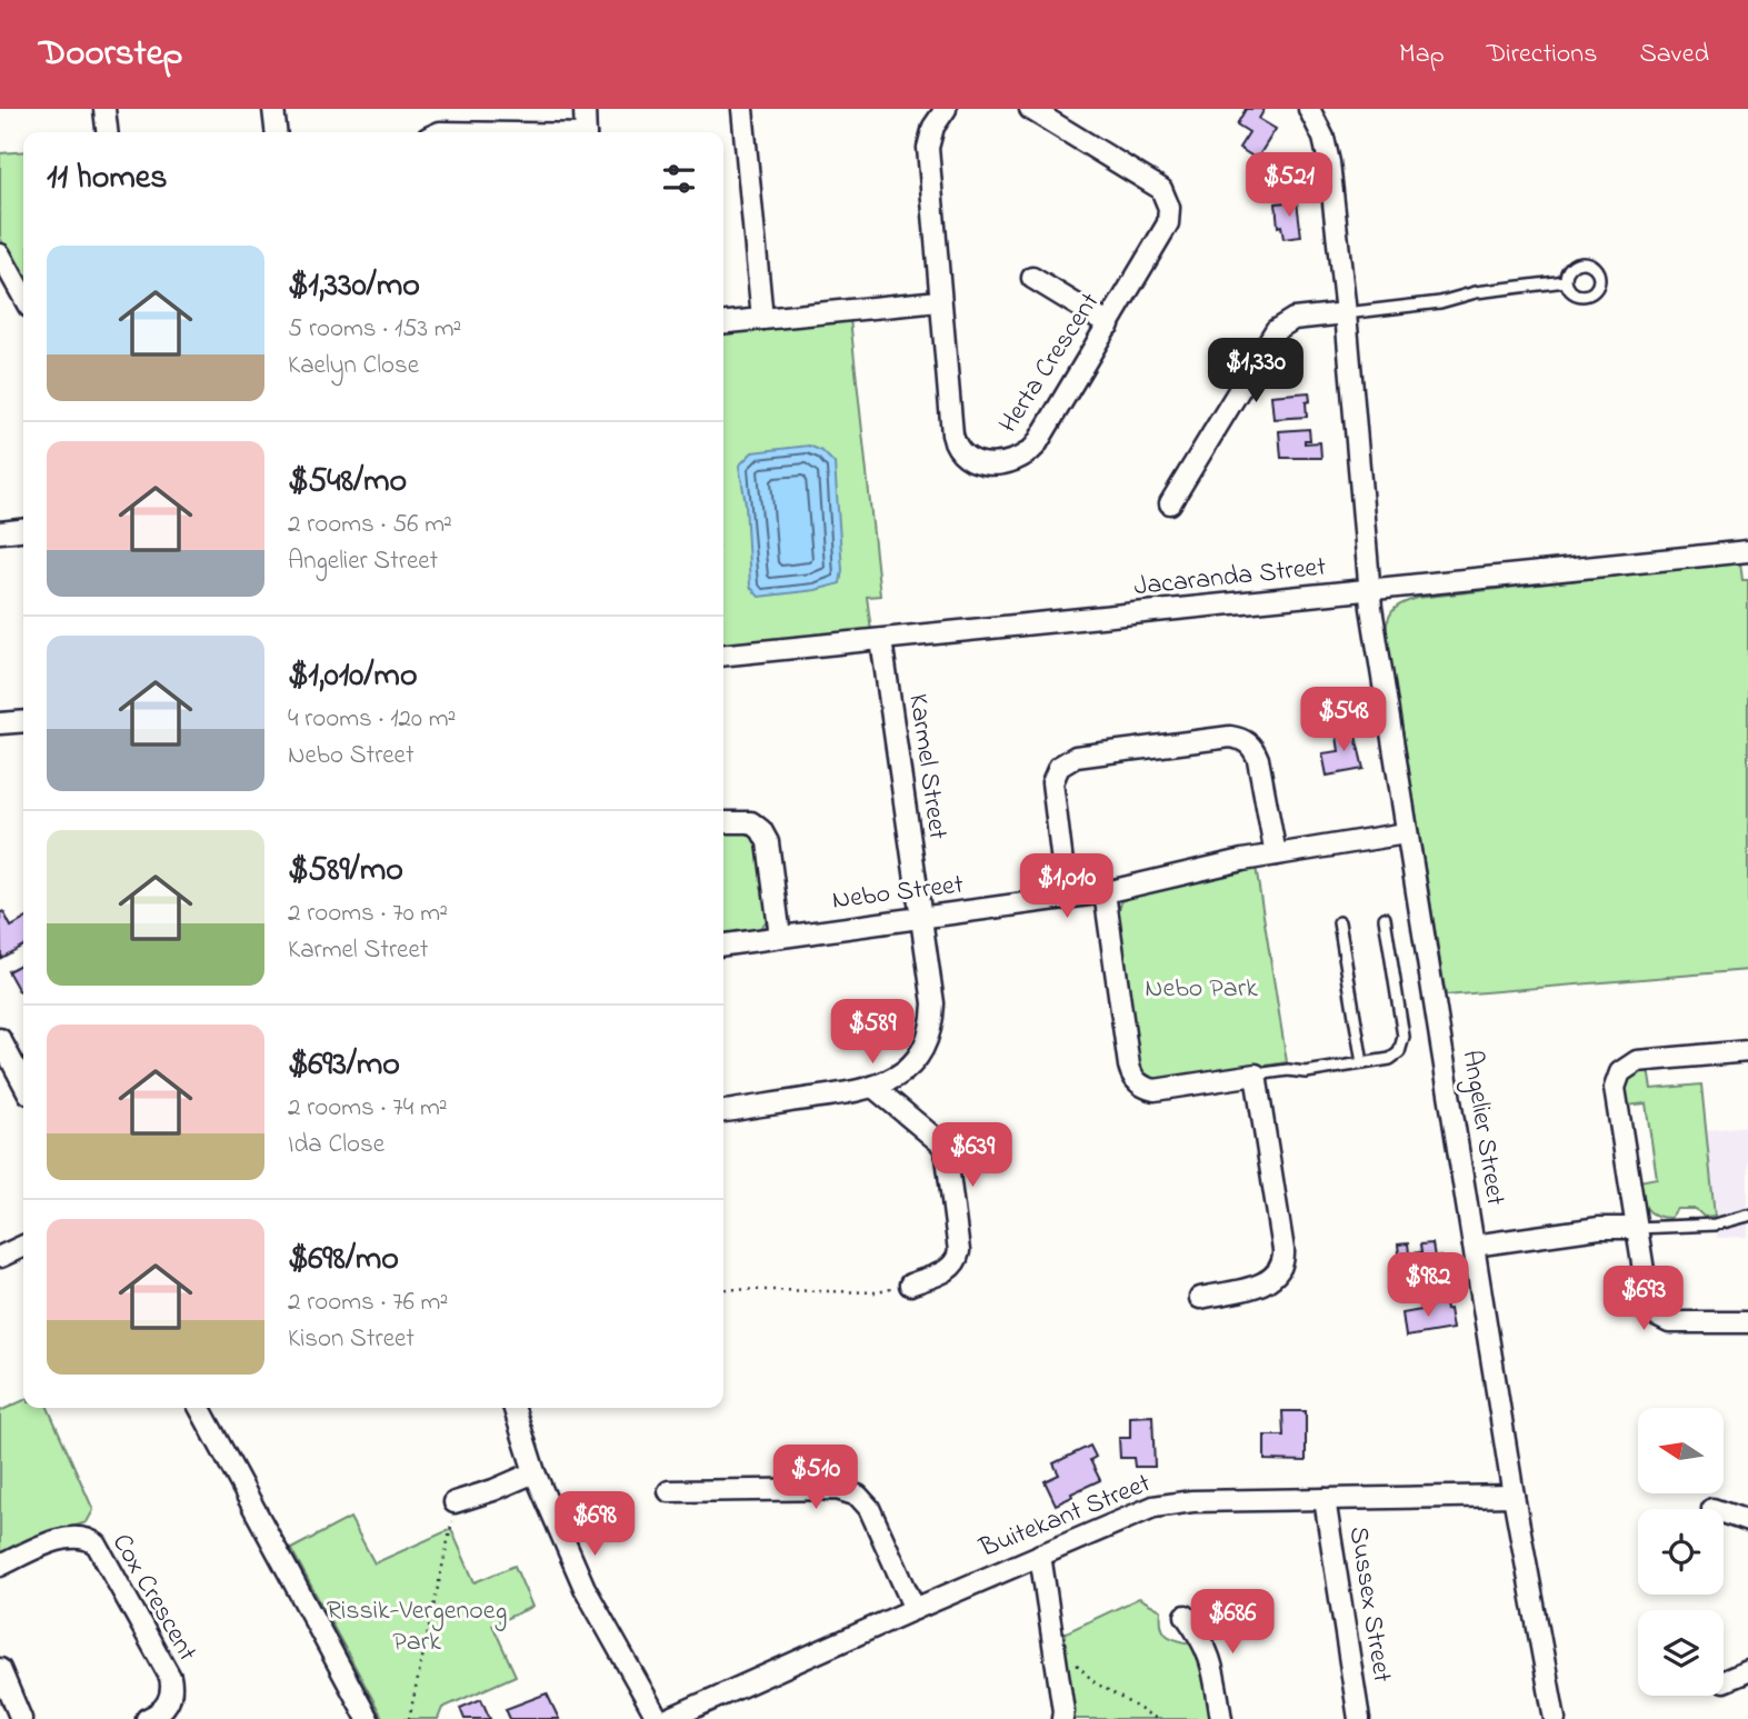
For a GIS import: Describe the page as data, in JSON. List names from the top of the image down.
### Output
{
  "streets": {
    "street": [
      "Herta Crescent",
      "Jacaranda Street",
      "Karmel Street",
      "Nebo Street",
      "Angelier Street",
      "Buitekant Street",
      "Cox Crescent",
      "Sussex Street"
    ]
  },
  "crossings": [
    ["Jacaranda Street", "Karmel Street"],
    ["Jacaranda Street", "Angelier Street"],
    ["Karmel Street", "Nebo Street"],
    ["Nebo Street", "Angelier Street"],
    ["Angelier Street", "Buitekant Street"],
    ["Buitekant Street", "Sussex Street"]
  ],
  "parks": ["Nebo Park", "Rissik-Vergenoeg Park"],
  "north": "left",
  "page": {
    "header": "Doorstep",
    "nav": ["Map", "Directions", "Saved"],
    "heading": "11 homes",
    "price": [
      "$521",
      "$1,330",
      "$548",
      "$1,010",
      "$589",
      "$639",
      "$982",
      "$693",
      "$510",
      "$698",
      "$686"
    ],
    "list": [
      {
        "name": "$1,330/mo",
        "note": "5 rooms · 153 m² · Kaelyn Close"
      },
      {
        "name": "$548/mo",
        "note": "2 rooms · 56 m² · Angelier Street"
      },
      {
        "name": "$1,010/mo",
        "note": "4 rooms · 120 m² · Nebo Street"
      },
      {
        "name": "$589/mo",
        "note": "2 rooms · 70 m² · Karmel Street"
      },
      {
        "name": "$693/mo",
        "note": "2 rooms · 74 m² · Ida Close"
      },
      {
        "name": "$698/mo",
        "note": "2 rooms · 76 m² · Kison Street"
      }
    ]
  }
}
